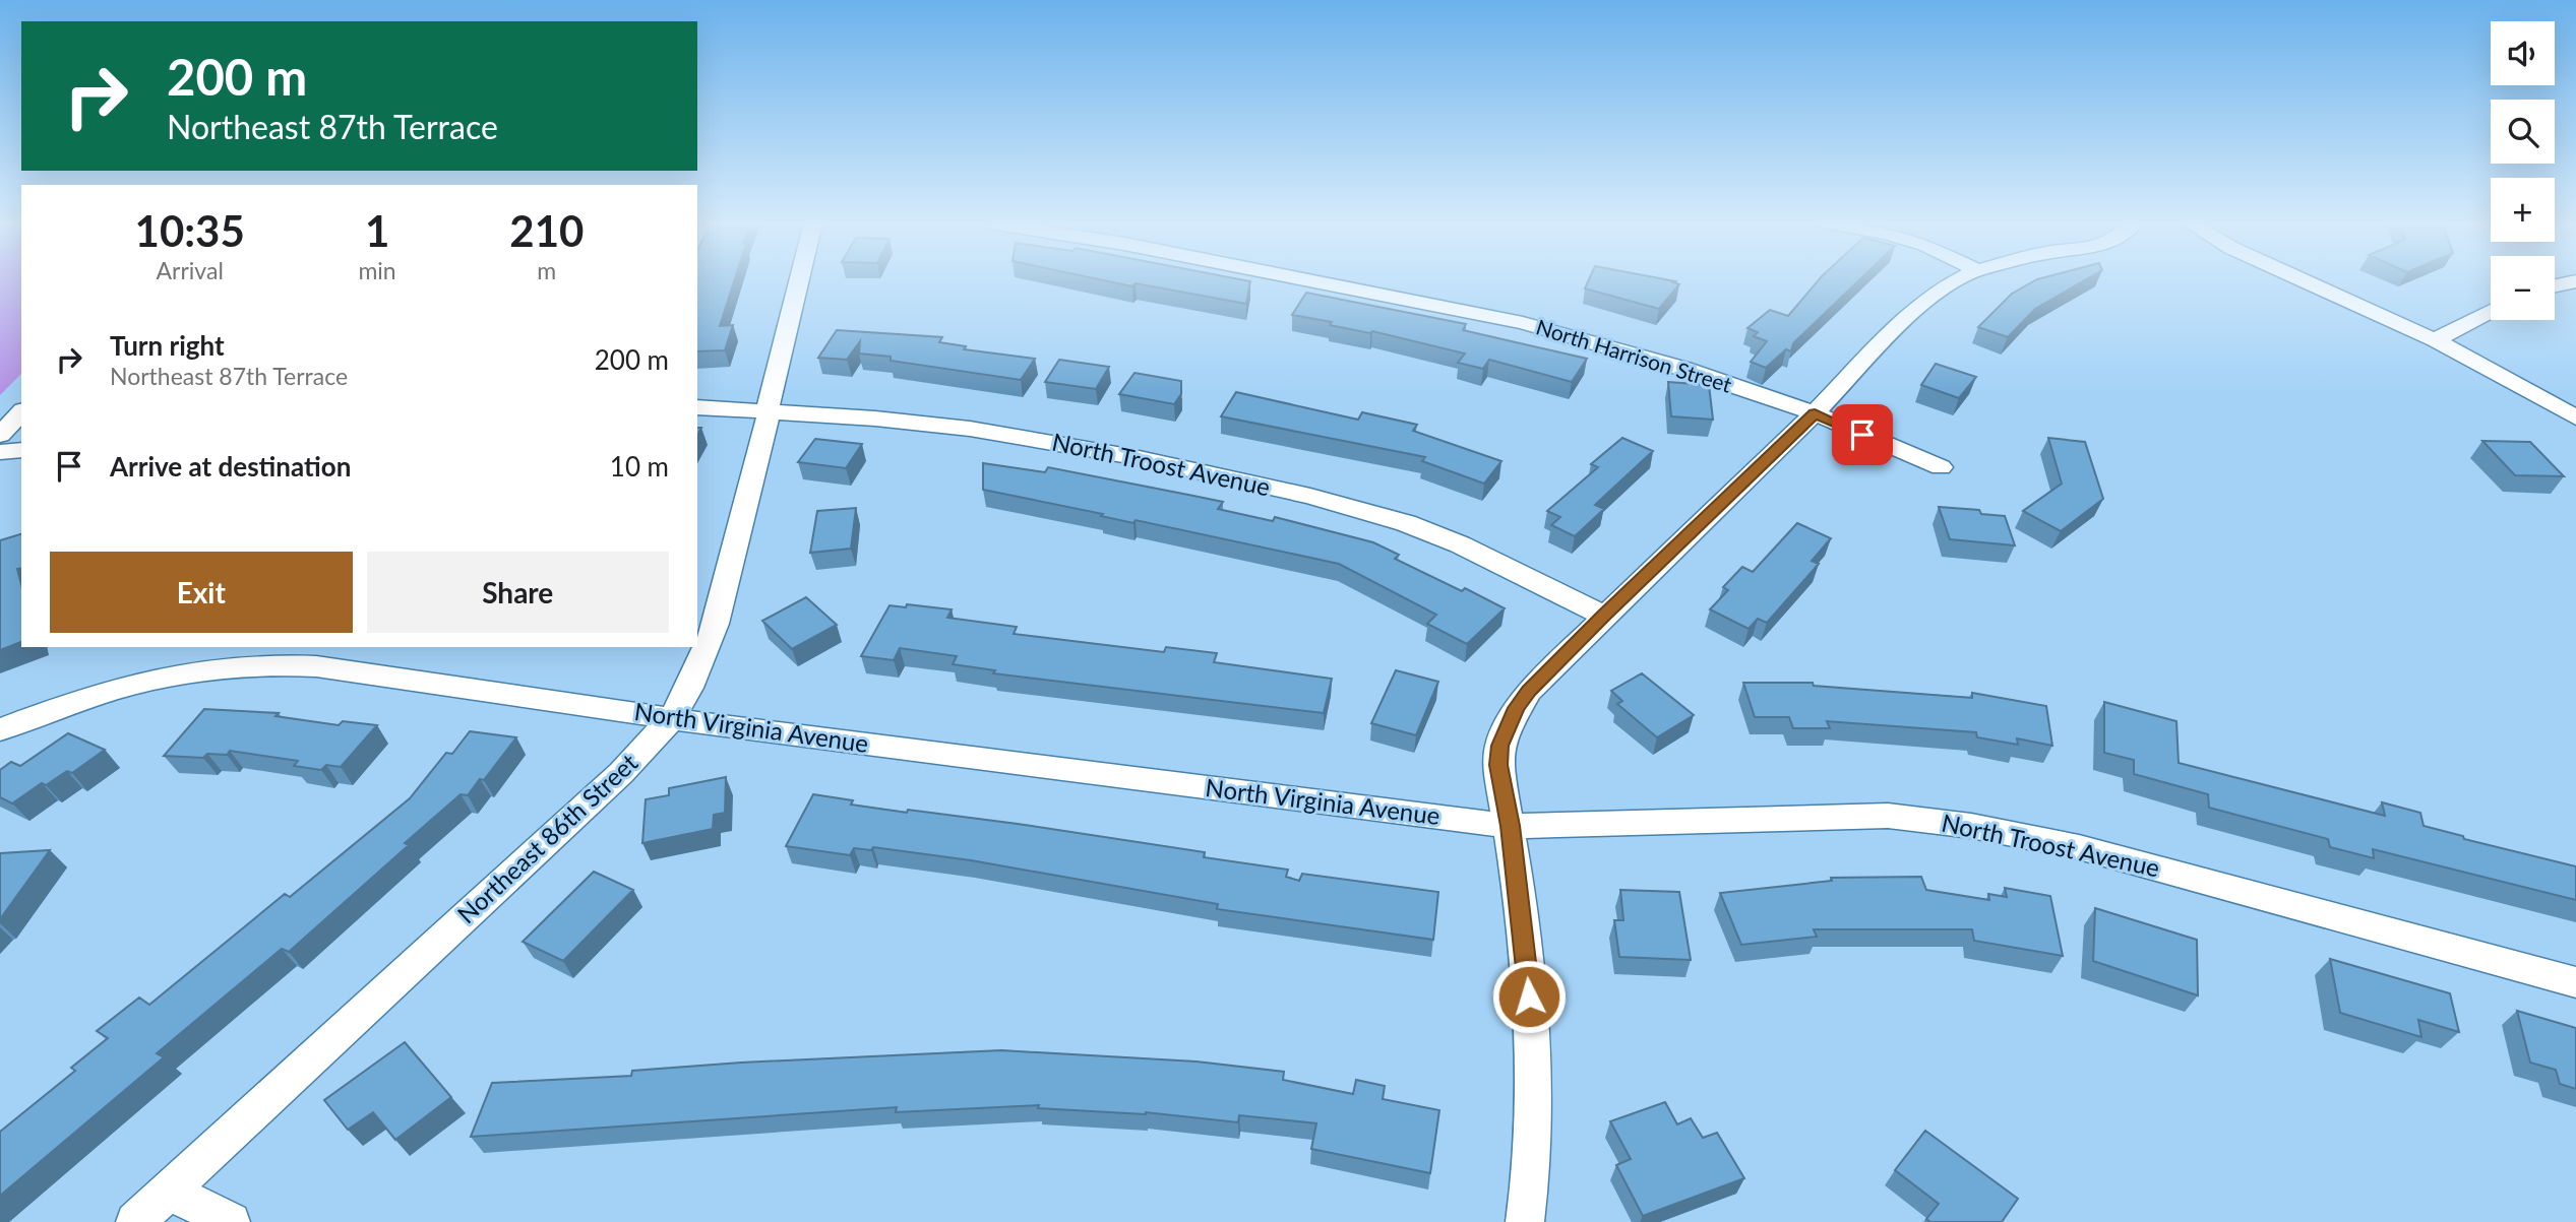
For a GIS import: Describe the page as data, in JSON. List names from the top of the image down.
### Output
{
  "streets": {
    "street": [
      "North Harrison Street",
      "North Troost Avenue",
      "North Virginia Avenue",
      "Northeast 86th Street"
    ]
  },
  "crossings": [
    ["North Troost Avenue", "North Virginia Avenue"],
    ["North Troost Avenue", "Northeast 86th Street"],
    ["North Virginia Avenue", "Northeast 86th Street"]
  ],
  "page": {
    "map_buttons": ["+", "−"],
    "turn": ["200 m", "Northeast 87th Terrace"],
    "eta": [
      "10:35",
      "Arrival",
      "1",
      "min",
      "210",
      "m"
    ],
    "list": [
      {
        "name": "Turn right",
        "note": "Northeast 87th Terrace",
        "value": "200 m"
      },
      {
        "name": "Arrive at destination",
        "value": "10 m"
      }
    ],
    "buttons": ["Exit", "Share"]
  }
}
